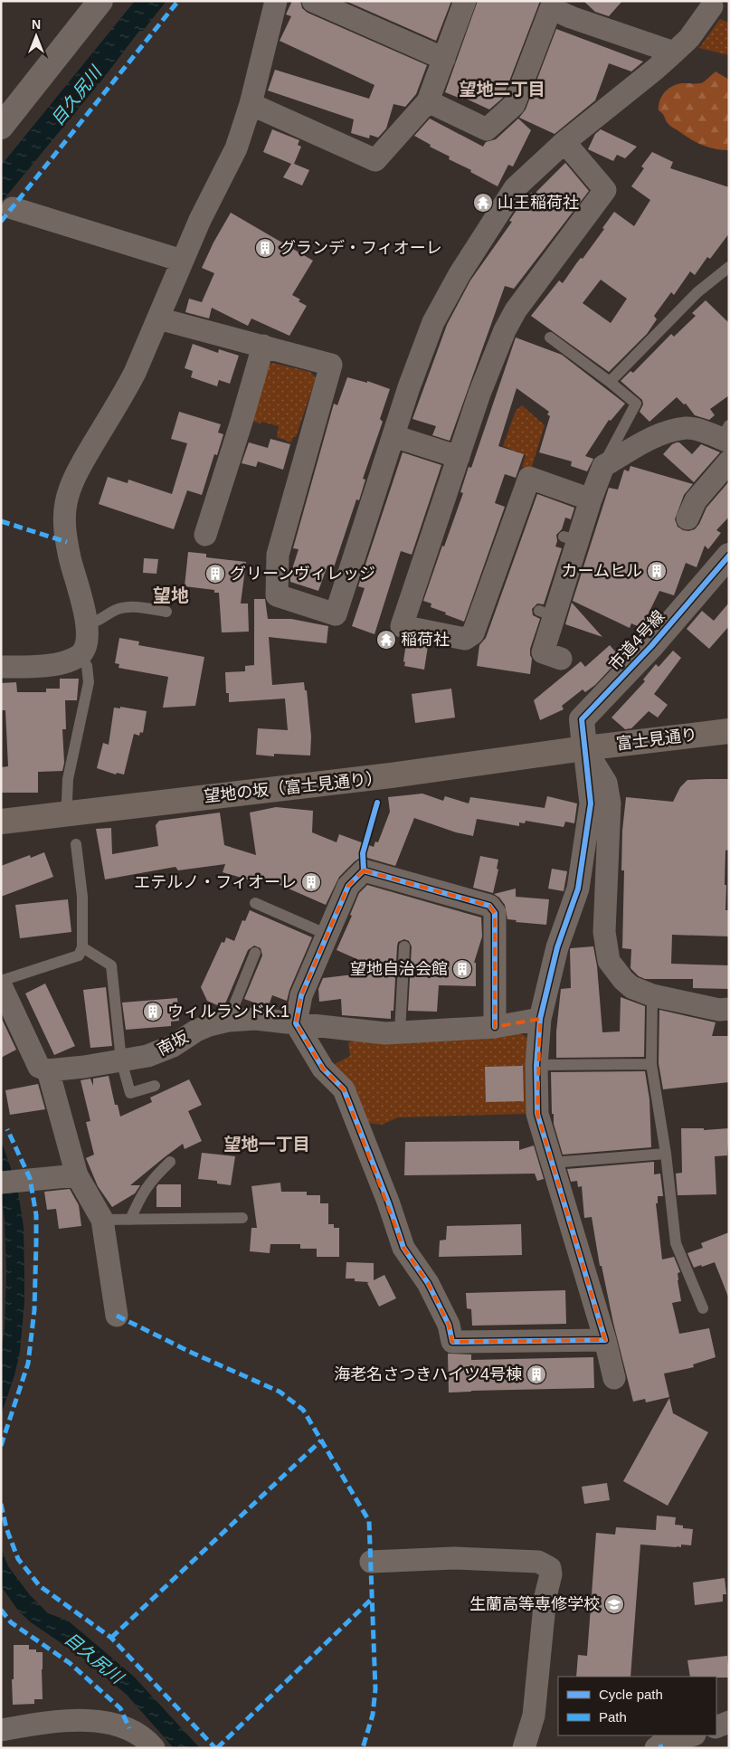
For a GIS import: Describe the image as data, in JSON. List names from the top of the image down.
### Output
{
  "streets": {
    "main road": ["富士見通り", "望地の坂（富士見通り）"],
    "street": ["市道4号線", "南坂"]
  },
  "crossings": [
    ["市道4号線", "富士見通り"],
    ["市道4号線", "望地の坂（富士見通り）"],
    ["富士見通り", "望地の坂（富士見通り）"]
  ],
  "districts": ["望地二丁目", "望地", "望地一丁目"],
  "water": ["目久尻川"],
  "places": {
    "temple": ["山王稲荷社", "稲荷社"],
    "building": [
      "グランデ・フィオーレ",
      "カームヒル",
      "グリーンヴィレッジ",
      "エテルノ・フィオーレ",
      "望地自治会館",
      "ウィルランドK.1",
      "海老名さつきハイツ4号棟"
    ],
    "school or university": ["生蘭高等専修学校"]
  },
  "legend": ["Cycle path", "Path"],
  "north": "top"
}
